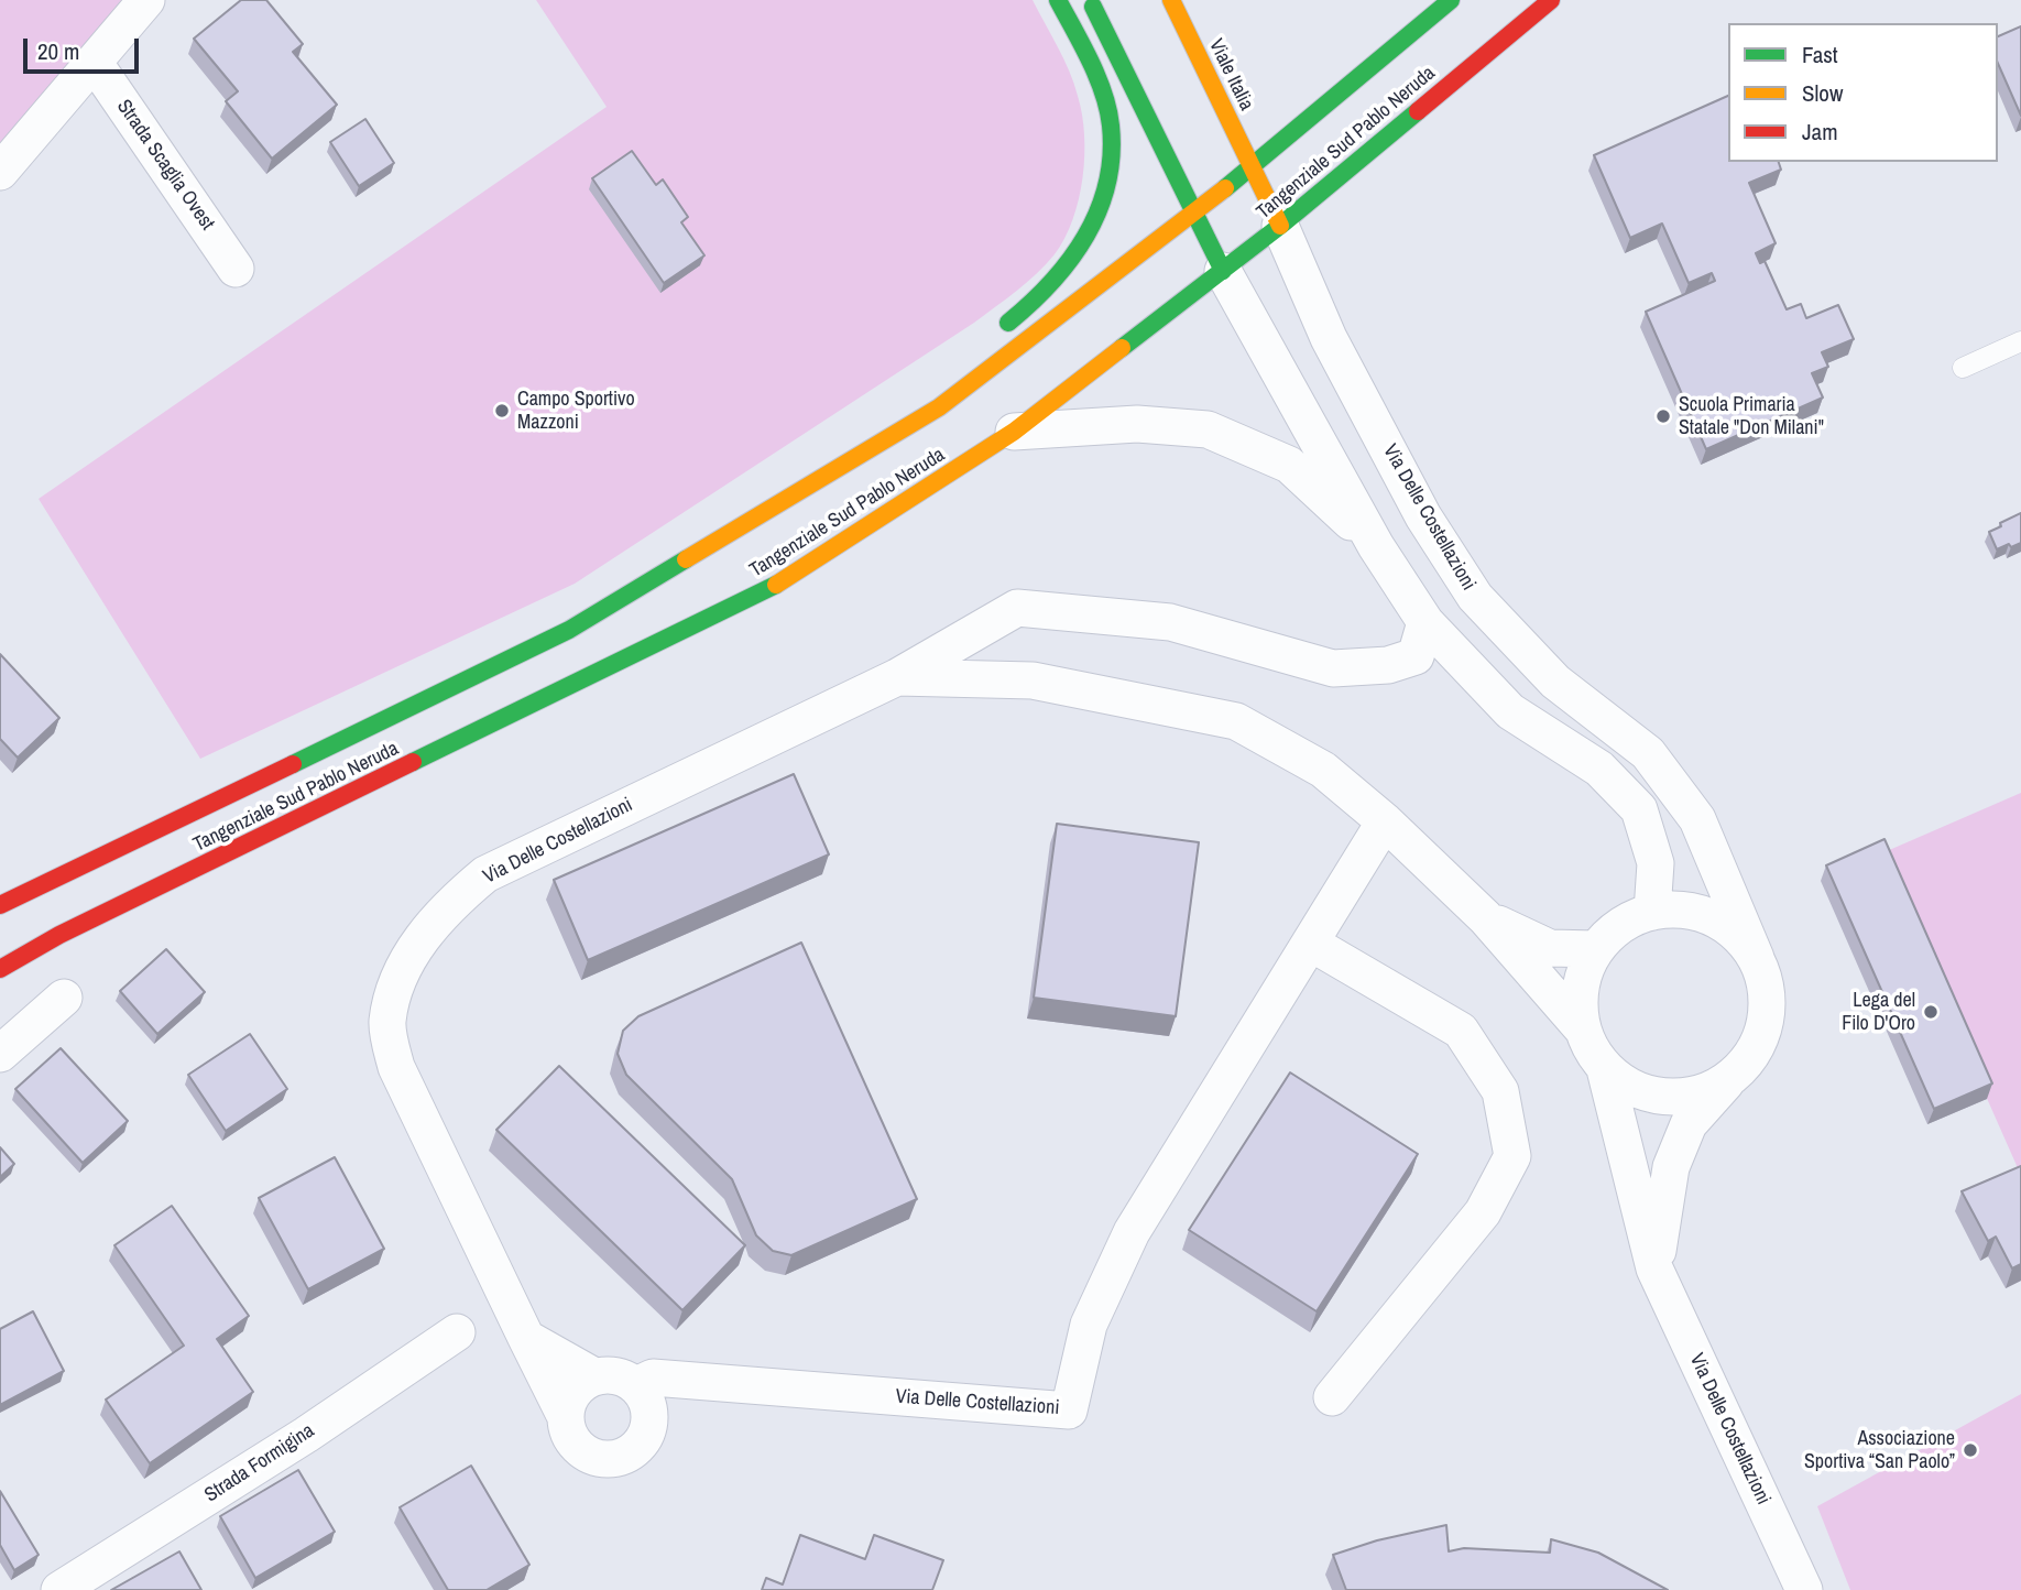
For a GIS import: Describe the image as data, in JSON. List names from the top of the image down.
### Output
{
  "streets": {
    "main road": ["Viale Italia", "Tangenziale Sud Pablo Neruda"],
    "street": ["Strada Scaglia Ovest", "Via Delle Costellazioni", "Strada Formigina"]
  },
  "crossings": [
    ["Viale Italia", "Tangenziale Sud Pablo Neruda"],
    ["Viale Italia", "Via Delle Costellazioni"],
    ["Tangenziale Sud Pablo Neruda", "Via Delle Costellazioni"]
  ],
  "places": [
    "Campo Sportivo Mazzoni",
    "Scuola Primaria Statale \"Don Milani\"",
    "Lega del Filo D'Oro",
    "Associazione Sportiva “San Paolo”"
  ],
  "legend": ["Fast", "Slow", "Jam"],
  "scale_bar": "20 m"
}
